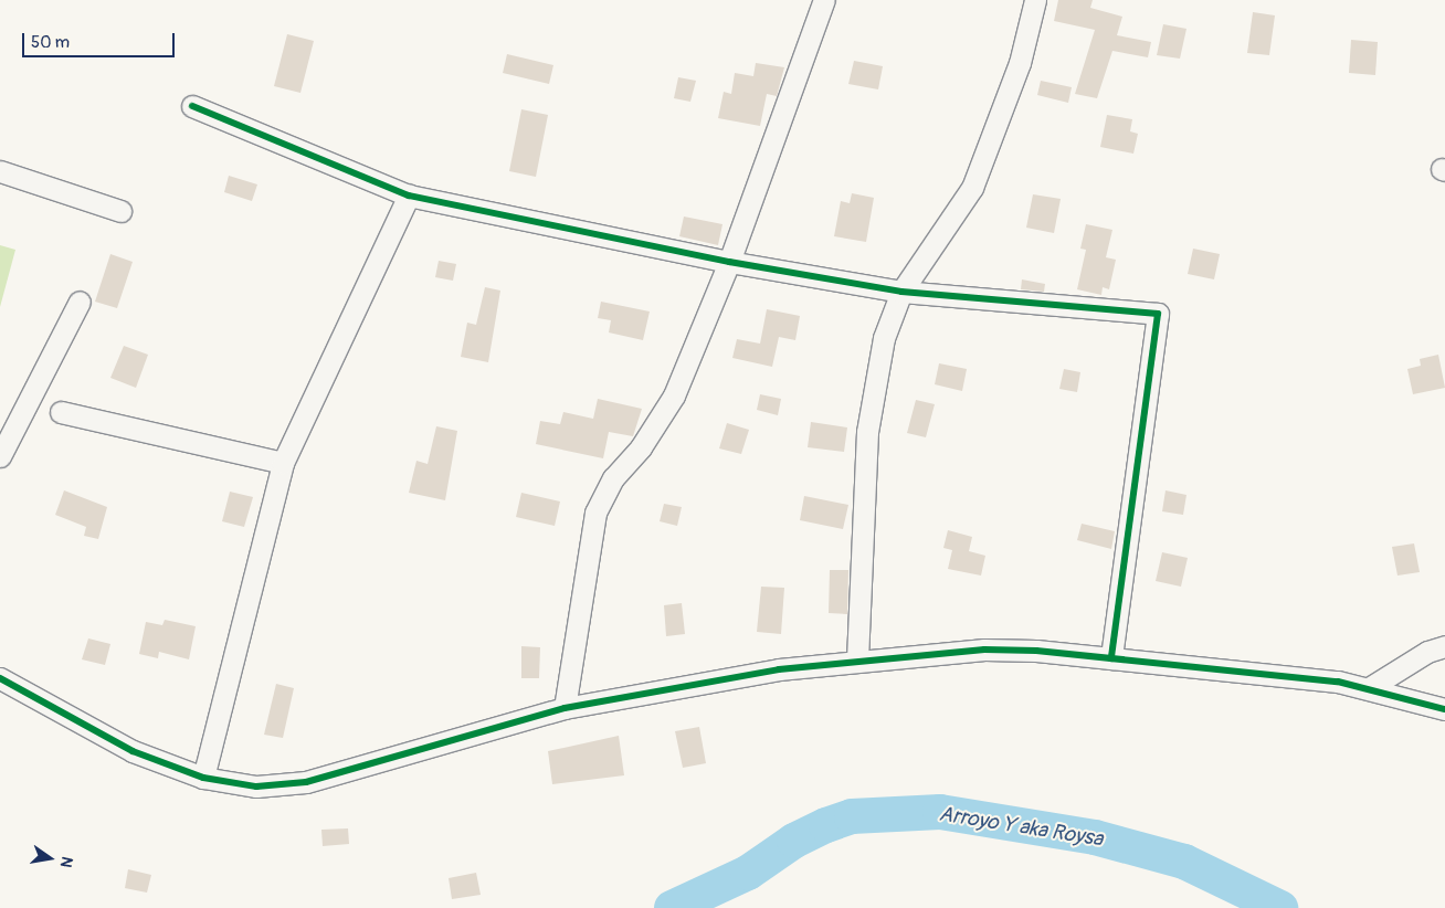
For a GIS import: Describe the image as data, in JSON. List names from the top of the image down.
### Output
{
  "water": ["Arroyo Y aka Roysa"],
  "scale_bar": "50 m",
  "north": "right"
}
